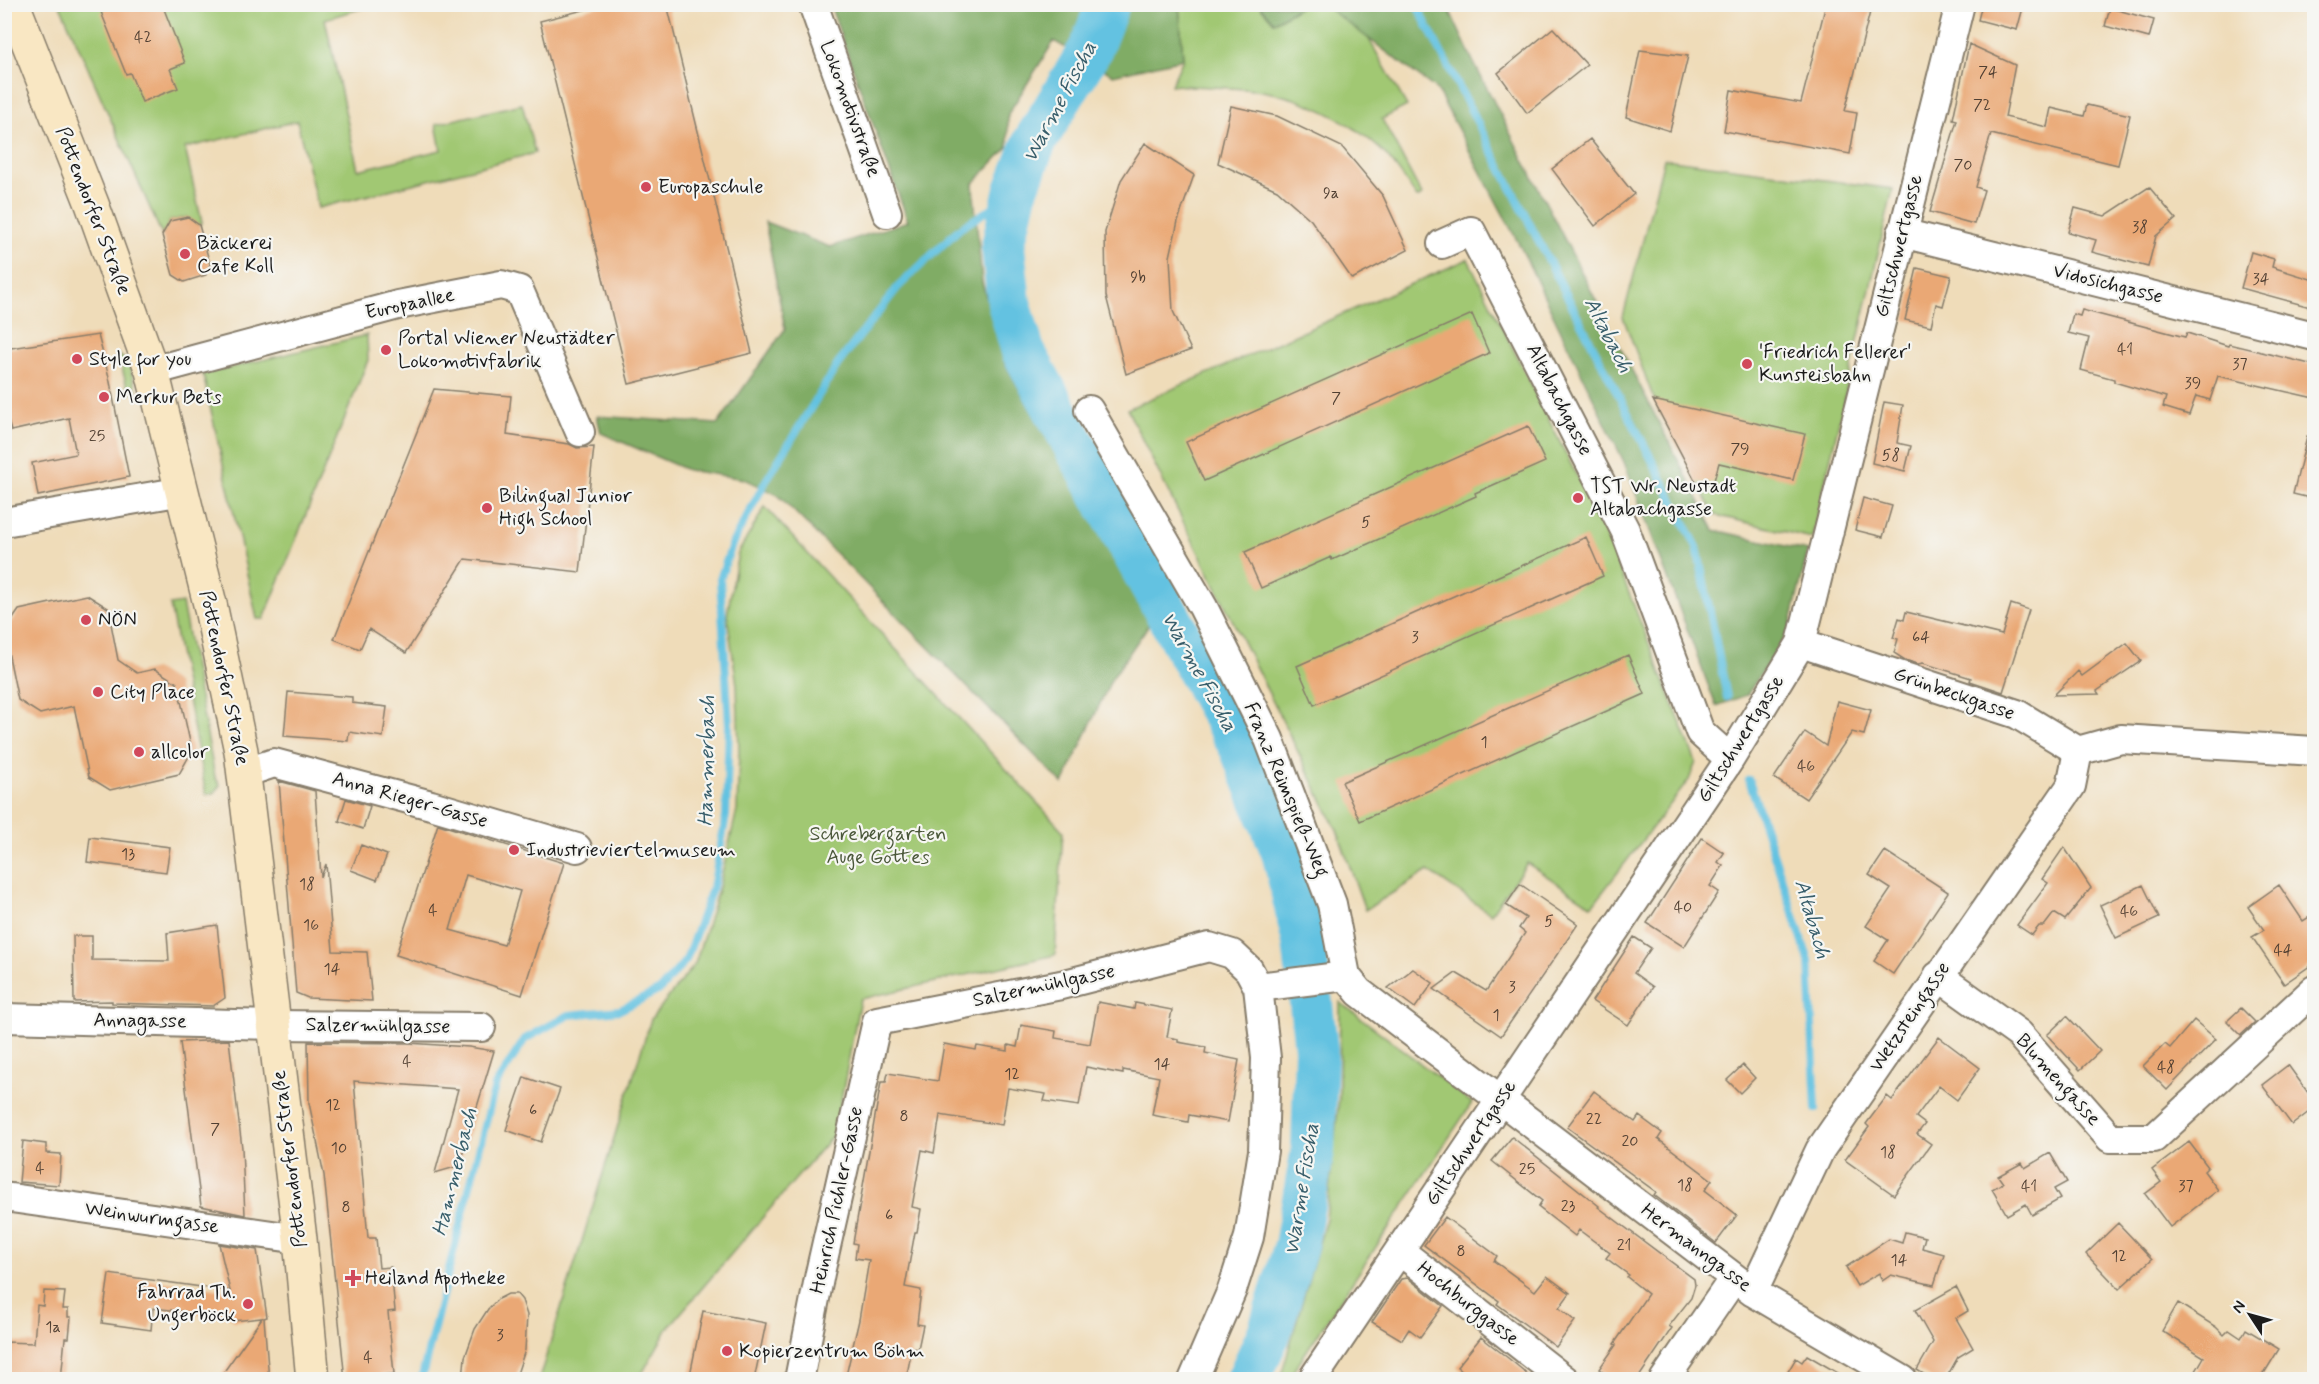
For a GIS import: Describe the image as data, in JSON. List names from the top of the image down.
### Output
{
  "streets": {
    "main road": ["Pottendorfer Straße"],
    "street": [
      "Lokomotivstraße",
      "Giltschwertgasse",
      "Vidosichgasse",
      "Europaallee",
      "Altabachgasse",
      "Grünbeckgasse",
      "Franz Reimspieß-Weg",
      "Anna Rieger-Gasse",
      "Salzermühlgasse",
      "Wetzsteingasse",
      "Annagasse",
      "Blumengasse",
      "Heinrich Pichler-Gasse",
      "Weinwurmgasse",
      "Hermanngasse",
      "Hochburggasse"
    ]
  },
  "crossings": [
    ["Pottendorfer Straße", "Europaallee"],
    ["Pottendorfer Straße", "Anna Rieger-Gasse"],
    ["Pottendorfer Straße", "Salzermühlgasse"],
    ["Pottendorfer Straße", "Annagasse"],
    ["Pottendorfer Straße", "Weinwurmgasse"],
    ["Giltschwertgasse", "Vidosichgasse"],
    ["Giltschwertgasse", "Altabachgasse"],
    ["Giltschwertgasse", "Grünbeckgasse"],
    ["Giltschwertgasse", "Hermanngasse"],
    ["Giltschwertgasse", "Hochburggasse"],
    ["Grünbeckgasse", "Wetzsteingasse"],
    ["Salzermühlgasse", "Annagasse"],
    ["Salzermühlgasse", "Heinrich Pichler-Gasse"],
    ["Wetzsteingasse", "Blumengasse"],
    ["Wetzsteingasse", "Hermanngasse"]
  ],
  "water": ["Warme Fischa", "Altabach", "Hammerbach"],
  "parks": ["Schrebergarten Auge Gottes"],
  "places": {
    "other": [
      "Europaschule",
      "Bäckerei Cafe Koll",
      "Portal Wiener Neustädter Lokomotivfabrik",
      "Style for you",
      "'Friedrich Fellerer' Kunsteisbahn",
      "Merkur Bets",
      "TST Wr. Neustadt Altabachgasse",
      "Bilingual Junior High School",
      "NÖN",
      "City Place",
      "allcolor",
      "Industrieviertelmuseum",
      "Fahrrad Th. Ungerböck",
      "Kopierzentrum Böhm"
    ],
    "health": ["Heiland Apotheke"]
  },
  "house_numbers": [
    "42",
    "74",
    "72",
    "70",
    "9a",
    "38",
    "9b",
    "34",
    "41",
    "37",
    "39",
    "7",
    "25",
    "79",
    "58",
    "5",
    "3",
    "64",
    "1",
    "46",
    "13",
    "18",
    "40",
    "4",
    "46",
    "5",
    "16",
    "44",
    "14",
    "3",
    "1",
    "4",
    "14",
    "48",
    "12",
    "12",
    "6",
    "8",
    "22",
    "7",
    "20",
    "10",
    "18",
    "4",
    "25",
    "18",
    "41",
    "37",
    "23",
    "8",
    "6",
    "21",
    "8",
    "12",
    "14",
    "1a",
    "3",
    "4"
  ],
  "north": "top left"
}
